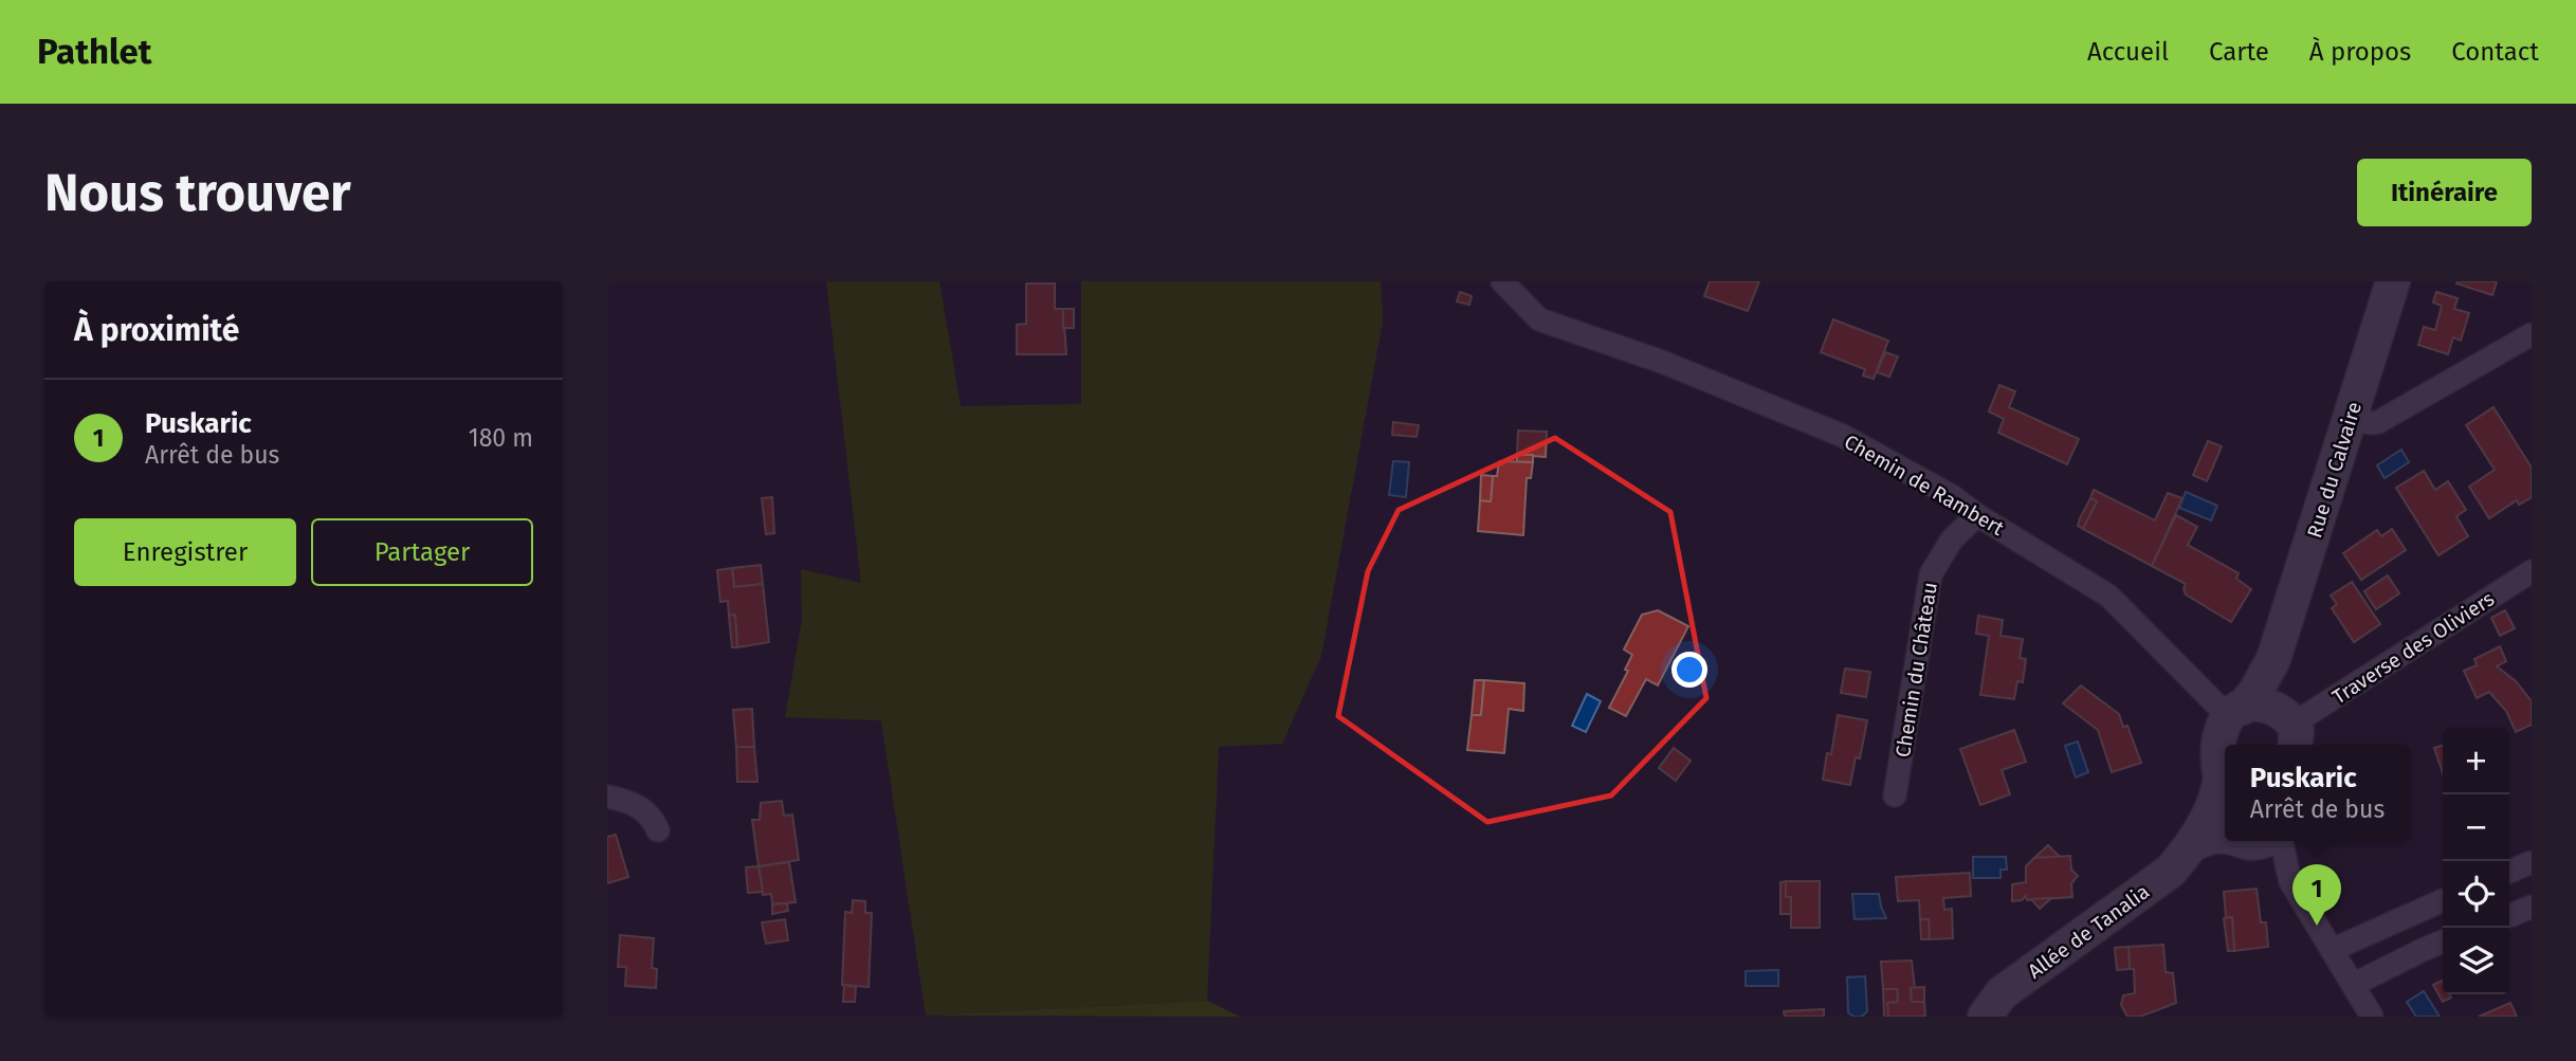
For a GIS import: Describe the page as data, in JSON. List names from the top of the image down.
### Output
{
  "streets": {
    "street": [
      "Rue du Calvaire",
      "Chemin de Rambert",
      "Traverse des Oliviers",
      "Chemin du Château",
      "Allée de Tanalia"
    ]
  },
  "crossings": [
    ["Rue du Calvaire", "Chemin de Rambert"],
    ["Rue du Calvaire", "Traverse des Oliviers"],
    ["Rue du Calvaire", "Allée de Tanalia"],
    ["Chemin de Rambert", "Chemin du Château"]
  ],
  "page": {
    "header": "Pathlet",
    "nav": [
      "Accueil",
      "Carte",
      "À propos",
      "Contact"
    ],
    "buttons": [
      "Itinéraire",
      ["Enregistrer", "Partager"]
    ],
    "title": "Nous trouver",
    "heading": "À proximité",
    "list": [
      {
        "mark": "1",
        "name": "Puskaric",
        "note": "Arrêt de bus",
        "value": "180 m"
      }
    ],
    "map_buttons": ["+", "−"],
    "popup": ["Puskaric", "Arrêt de bus"],
    "pins": "1"
  }
}
